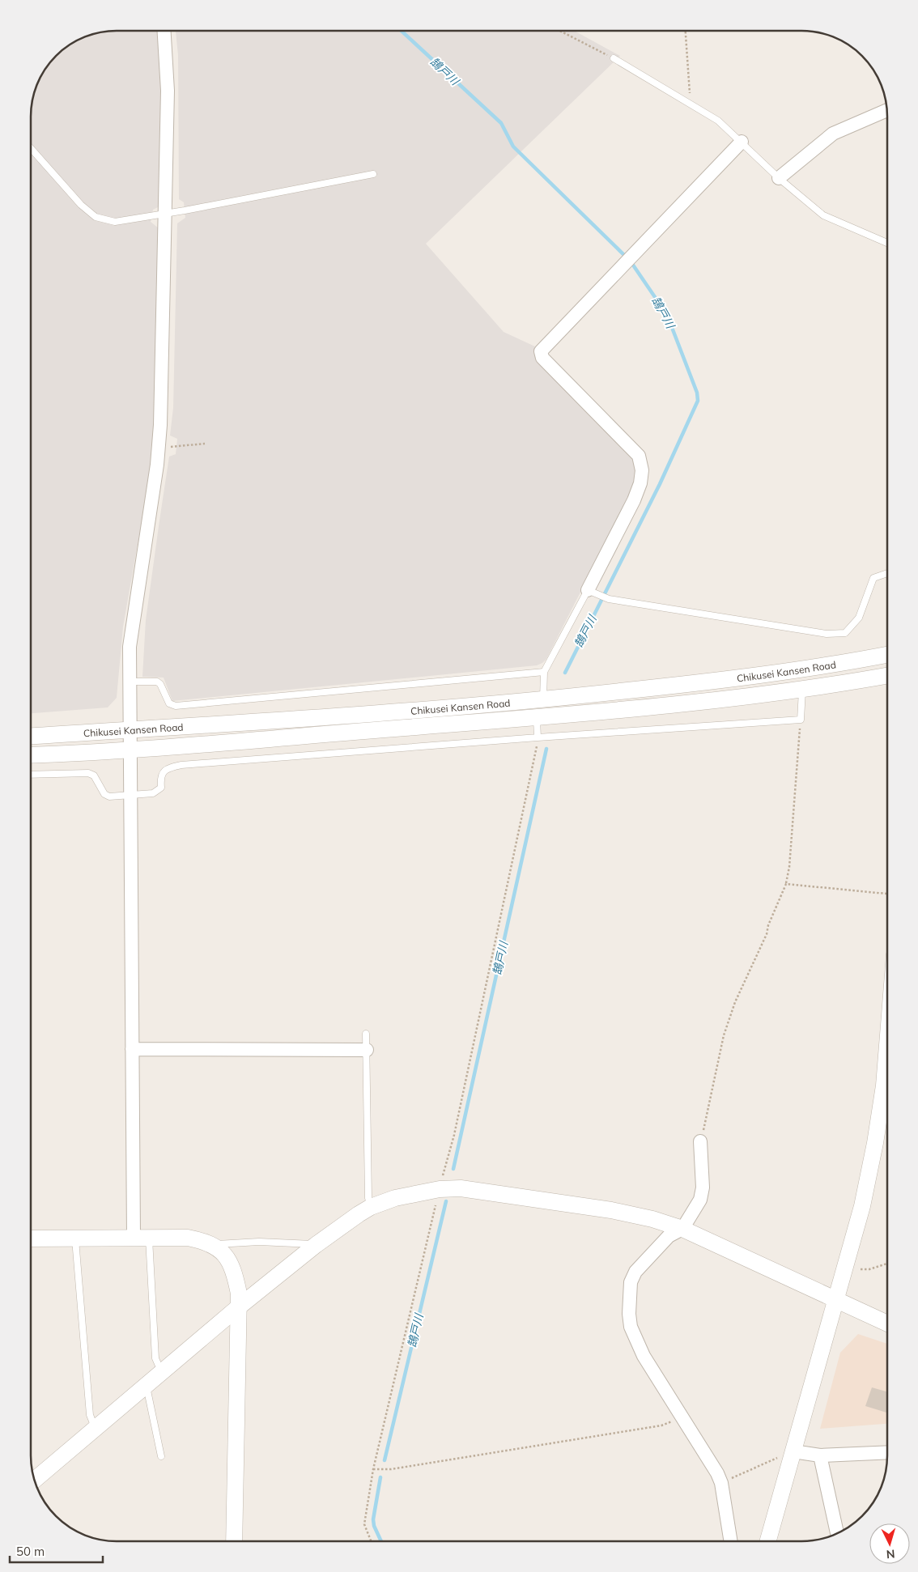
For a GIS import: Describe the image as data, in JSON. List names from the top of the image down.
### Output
{
  "streets": {
    "street": ["Chikusei Kansen Road"]
  },
  "water": ["鵠戸川"],
  "scale_bar": "50 m",
  "north": "bottom"
}
